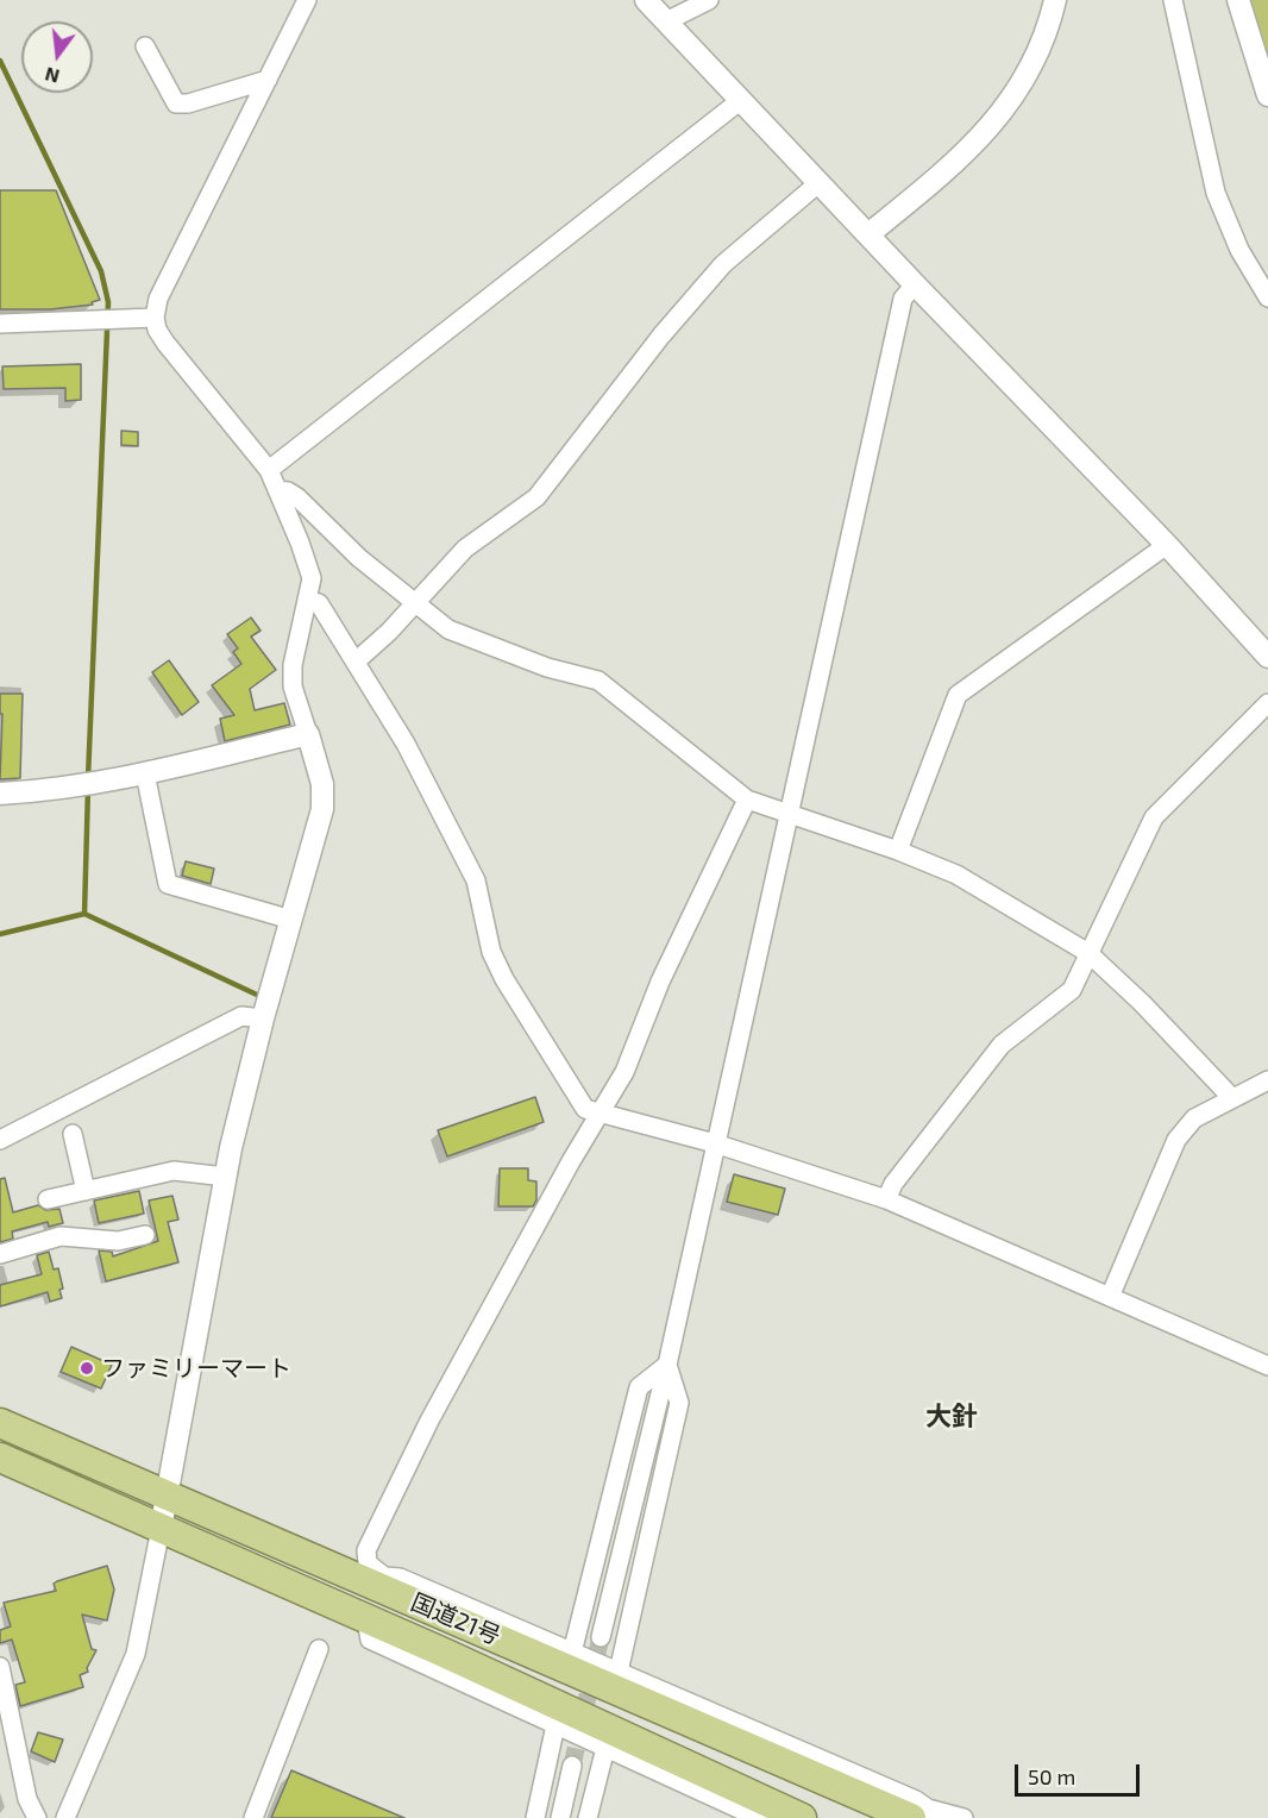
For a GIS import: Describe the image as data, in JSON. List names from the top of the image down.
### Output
{
  "streets": {
    "highway": ["国道21号"]
  },
  "districts": ["大針"],
  "places": ["ファミリーマート"],
  "scale_bar": "50 m",
  "north": "bottom"
}
